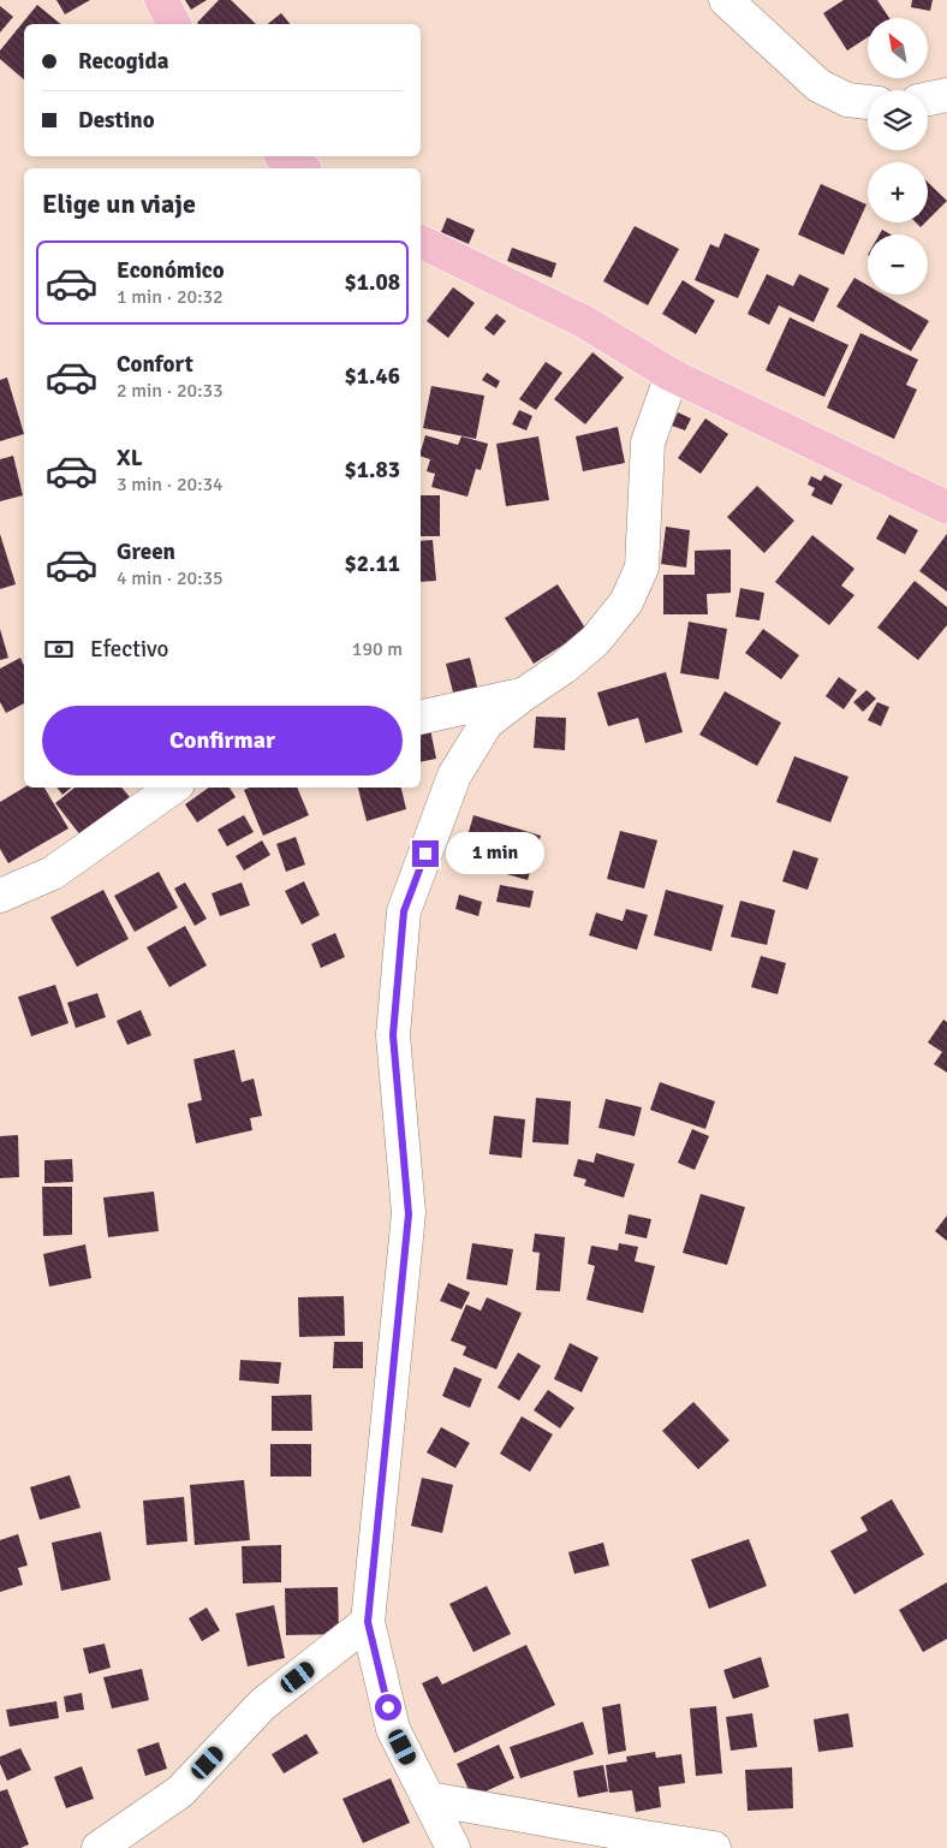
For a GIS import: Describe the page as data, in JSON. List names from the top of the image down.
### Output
{
  "north": "top left",
  "page": {
    "map_buttons": ["+", "−"],
    "banner": ["Recogida", "Destino"],
    "heading": "Elige un viaje",
    "list": [
      {
        "name": "Económico",
        "note": "1 min · 20:32",
        "value": "$1.08"
      },
      {
        "name": "Confort",
        "note": "2 min · 20:33",
        "value": "$1.46"
      },
      {
        "name": "XL",
        "note": "3 min · 20:34",
        "value": "$1.83"
      },
      {
        "name": "Green",
        "note": "4 min · 20:35",
        "value": "$2.11"
      }
    ],
    "pay": ["Efectivo", "190 m"],
    "buttons": "Confirmar",
    "bubble": "1 min"
  }
}
